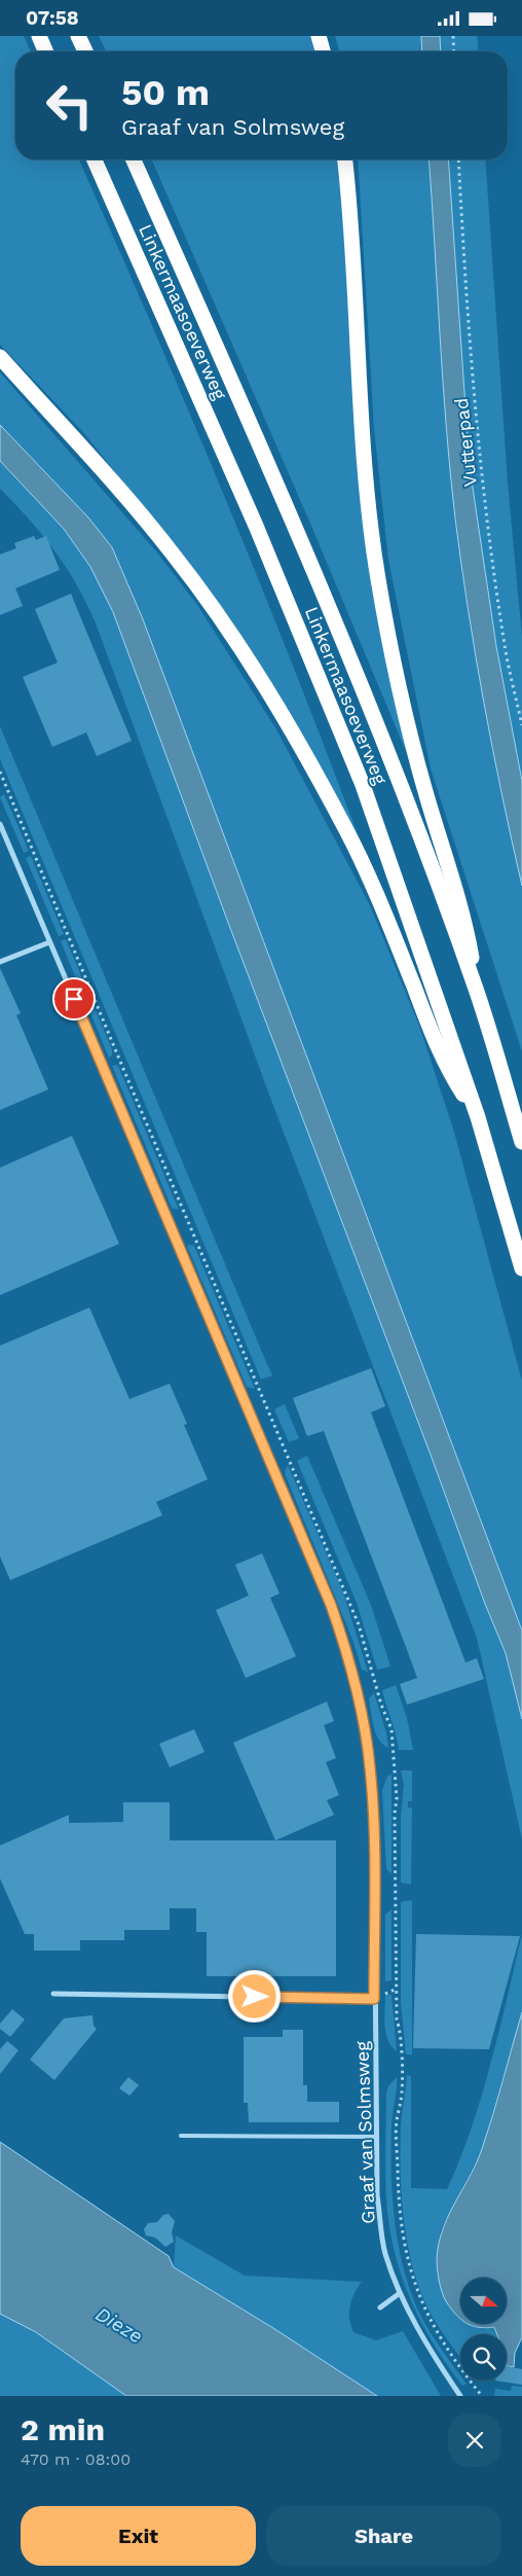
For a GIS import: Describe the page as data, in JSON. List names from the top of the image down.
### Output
{
  "streets": {
    "highway": ["Linkermaasoeverweg"],
    "street": ["Graaf van Solmsweg"],
    "path": ["Vutterpad"]
  },
  "water": ["Dieze"],
  "north": "right",
  "page": {
    "status": "07:58",
    "turn": ["50 m", "Graaf van Solmsweg"],
    "heading": ["2 min", "470 m · 08:00"],
    "buttons": ["Exit", "Share"]
  }
}
